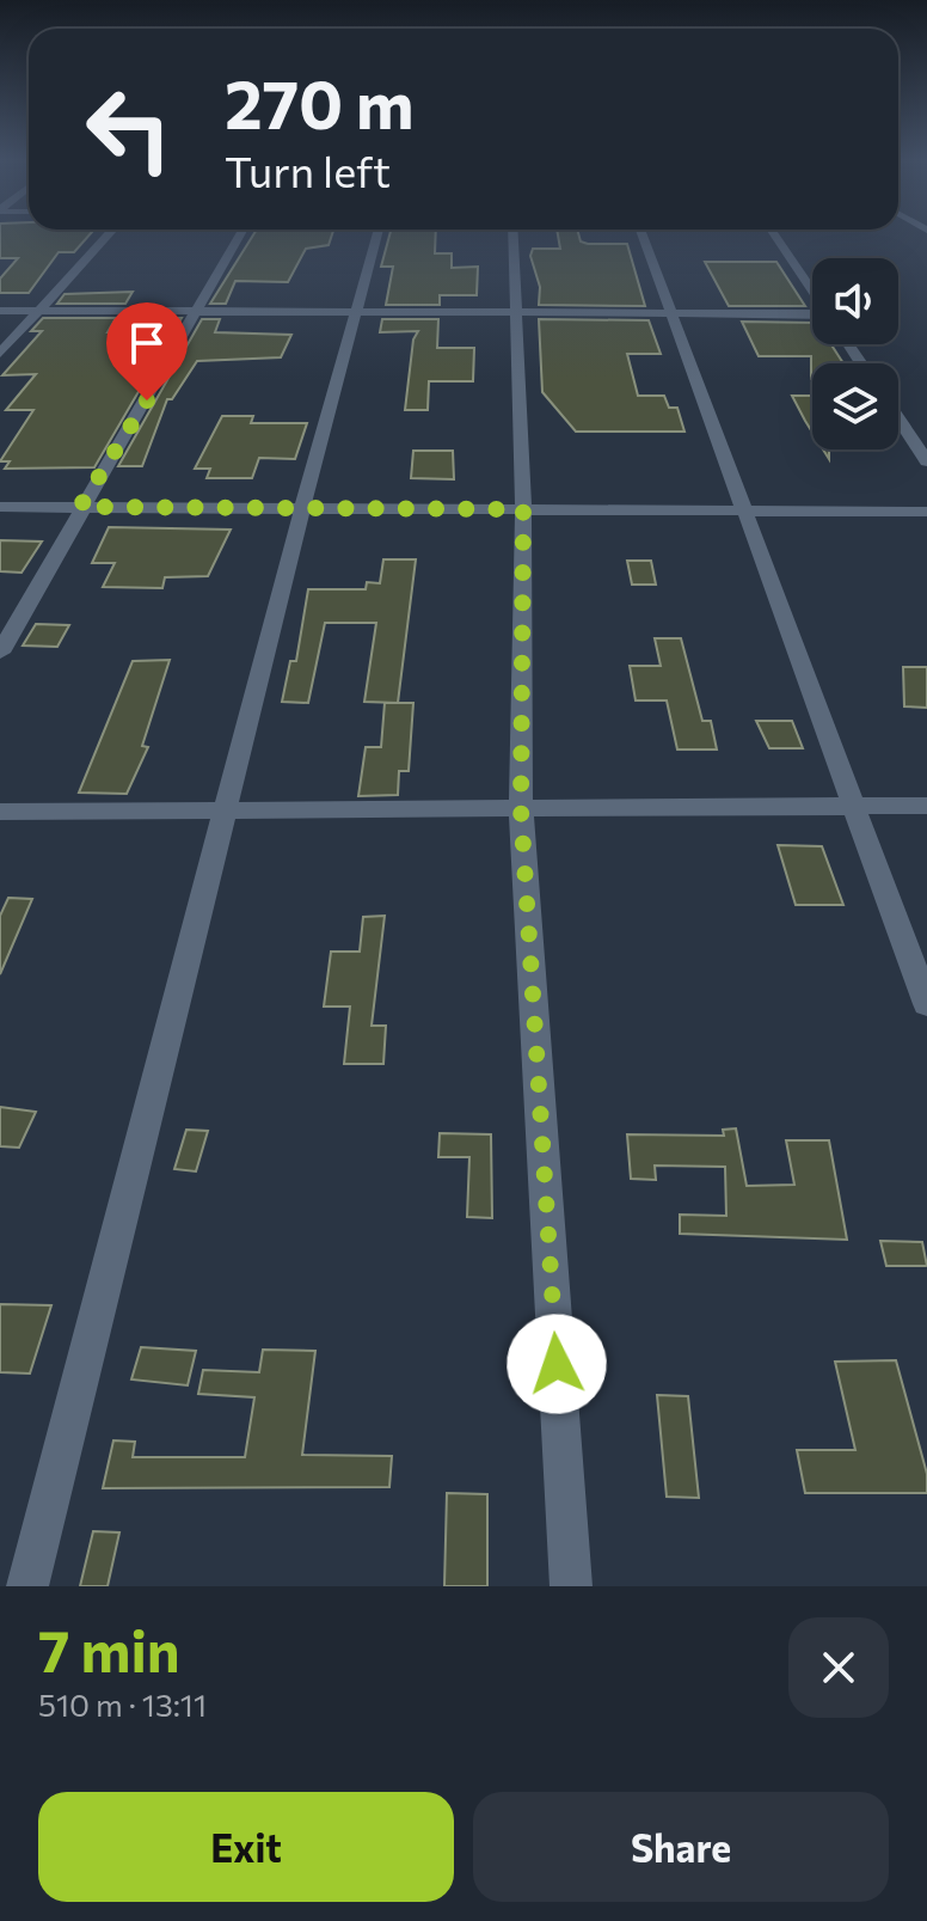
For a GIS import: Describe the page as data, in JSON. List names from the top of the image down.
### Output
{
  "page": {
    "turn": ["270 m", "Turn left"],
    "heading": ["7 min", "510 m · 13:11"],
    "buttons": ["Exit", "Share"]
  }
}
